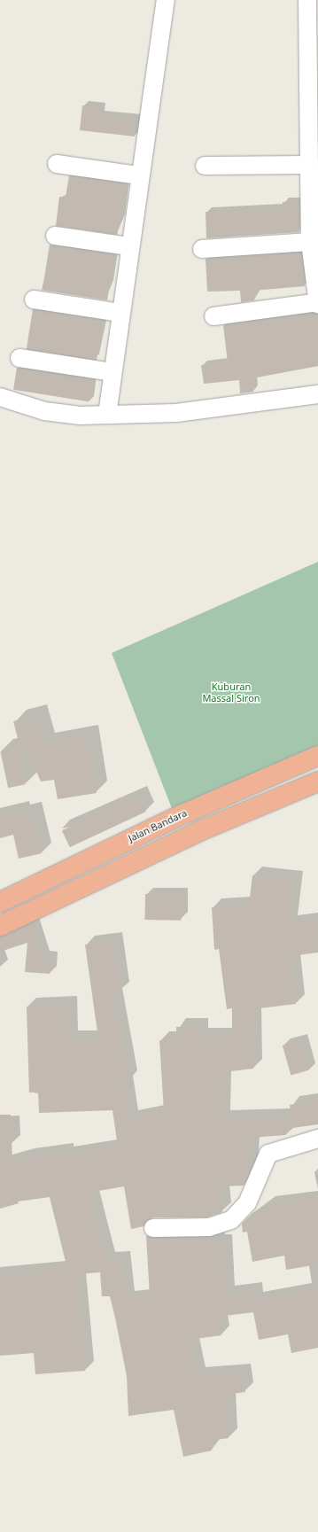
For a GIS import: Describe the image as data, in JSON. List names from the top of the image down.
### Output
{
  "streets": {
    "highway": ["Jalan Bandara"]
  },
  "parks": ["Kuburan Massal Siron"]
}
